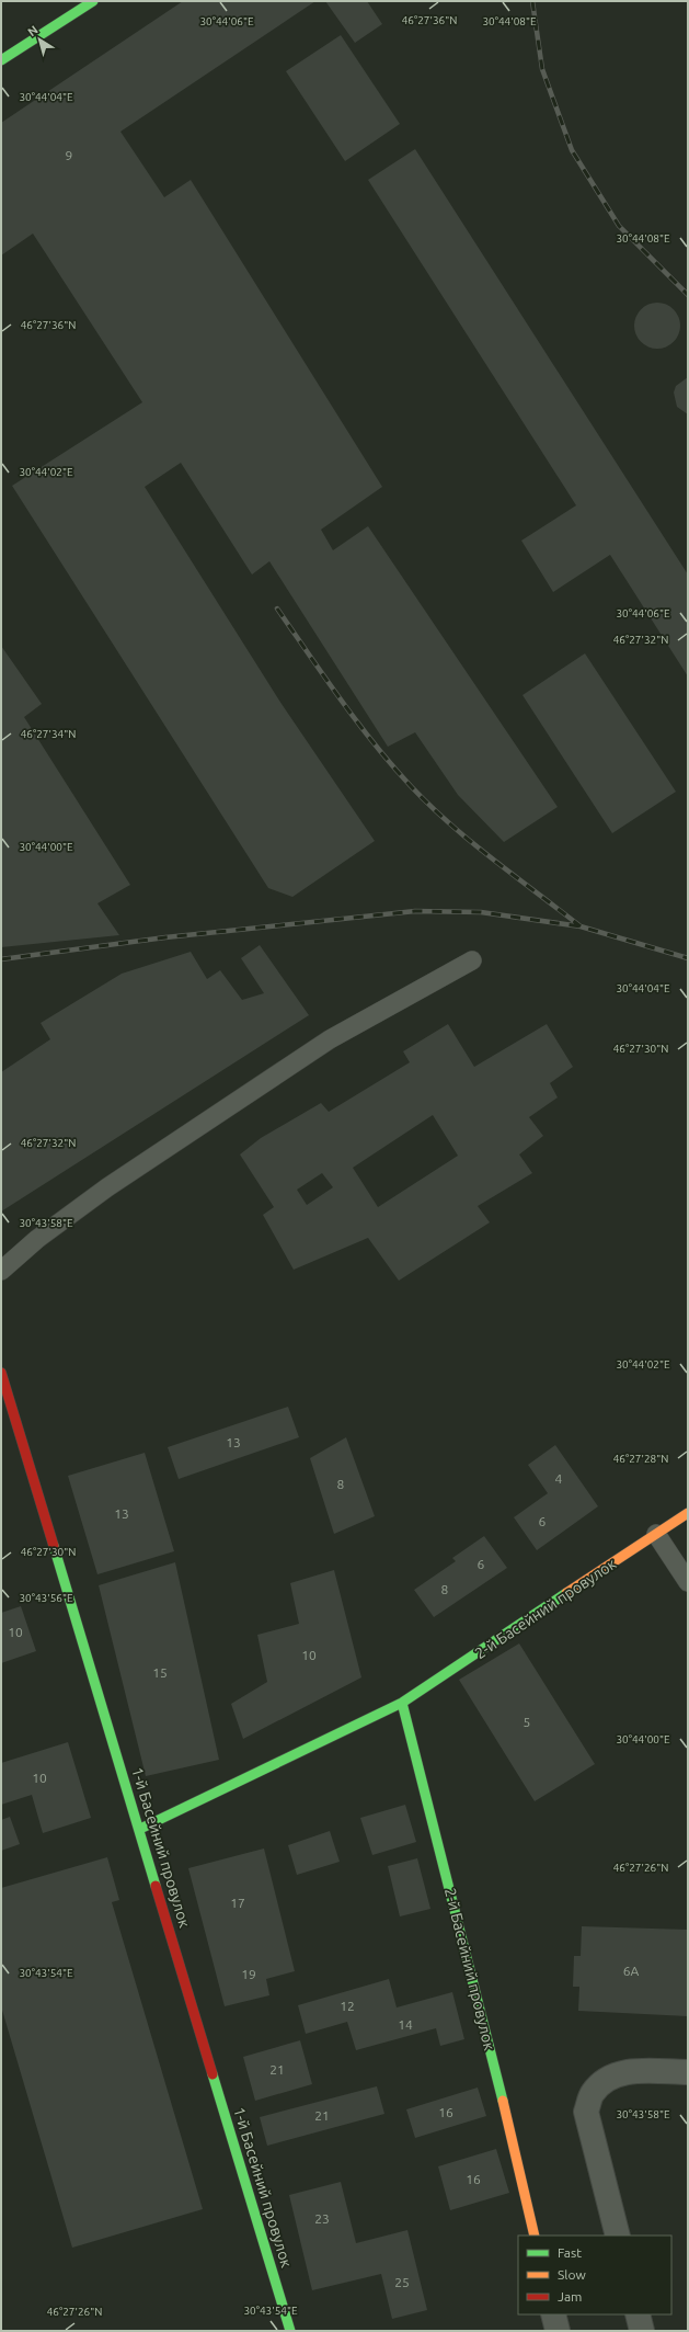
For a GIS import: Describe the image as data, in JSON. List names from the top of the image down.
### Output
{
  "streets": {
    "street": ["2-й Басейний провулок", "1-й Басейний провулок"]
  },
  "crossings": [
    ["2-й Басейний провулок", "1-й Басейний провулок"]
  ],
  "house_numbers": [
    "9",
    "13",
    "4",
    "8",
    "13",
    "6",
    "6",
    "8",
    "10",
    "10",
    "15",
    "5",
    "10",
    "17",
    "6А",
    "19",
    "12",
    "14",
    "21",
    "16",
    "21",
    "16",
    "23",
    "25"
  ],
  "legend": ["Fast", "Slow", "Jam"],
  "north": "top left",
  "coordinates": [
    "46°27'36\"N",
    "30°44'06\"E",
    "30°44'08\"E",
    "30°44'04\"E",
    "30°44'02\"E",
    "46°27'32\"N",
    "46°27'34\"N",
    "30°44'00\"E",
    "46°27'30\"N",
    "30°43'58\"E",
    "46°27'28\"N",
    "30°43'56\"E",
    "46°27'26\"N",
    "30°43'54\"E"
  ]
}
